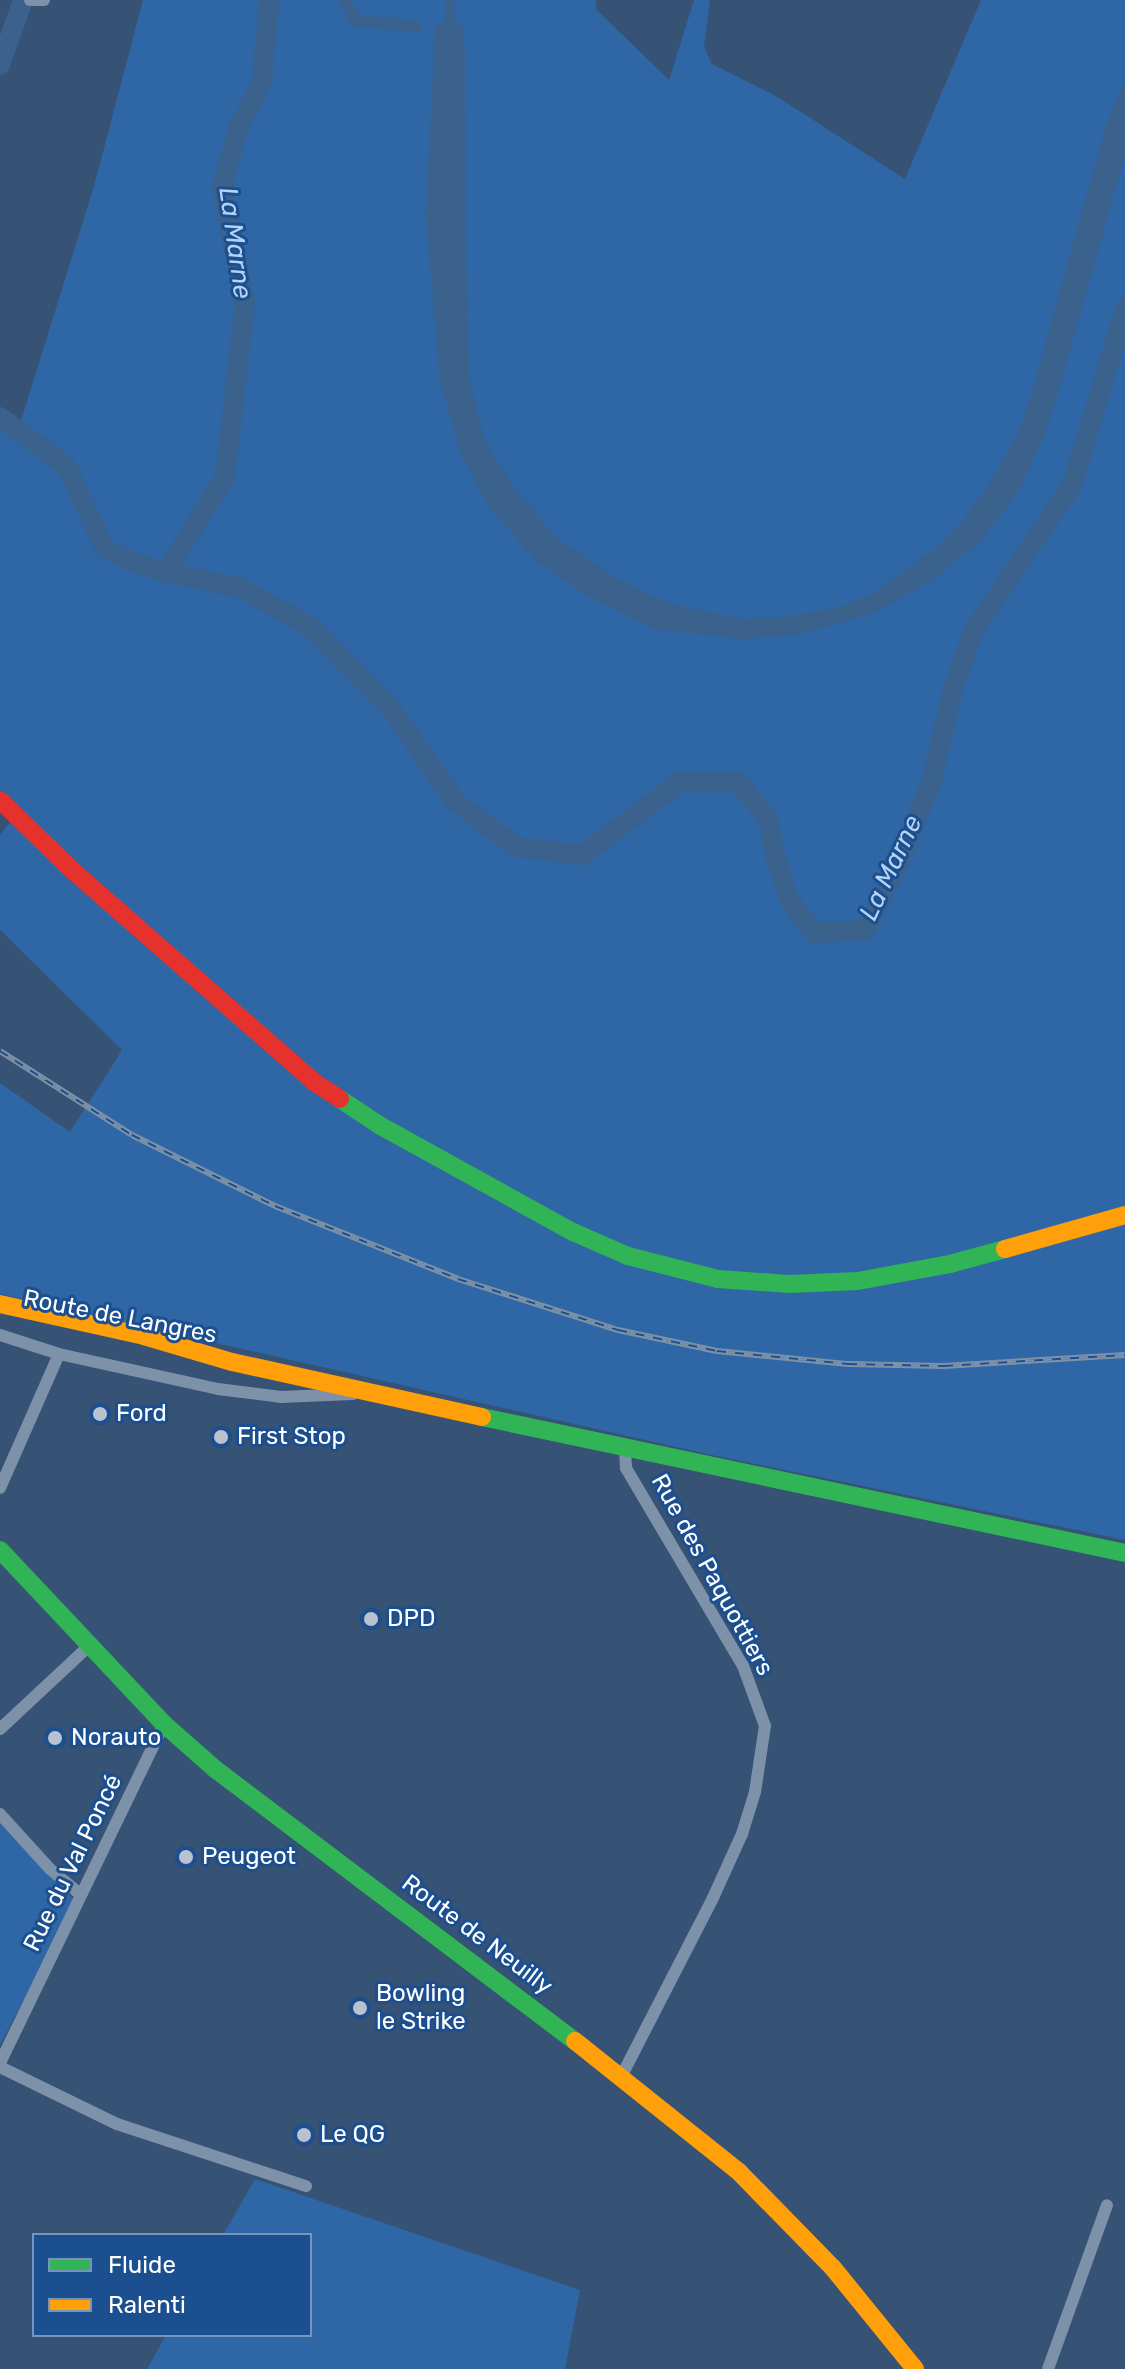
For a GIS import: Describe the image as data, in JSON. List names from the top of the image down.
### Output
{
  "streets": {
    "main road": ["Route de Langres", "Route de Neuilly"],
    "street": ["Rue des Paquottiers", "Rue du Val Poncé"]
  },
  "crossings": [
    ["Rue des Paquottiers", "Route de Neuilly"],
    ["Rue du Val Poncé", "Route de Neuilly"]
  ],
  "water": ["La Marne"],
  "places": [
    "Ford",
    "First Stop",
    "DPD",
    "Norauto",
    "Peugeot",
    "Bowling le Strike",
    "Le QG"
  ],
  "legend": ["Fluide", "Ralenti"]
}
